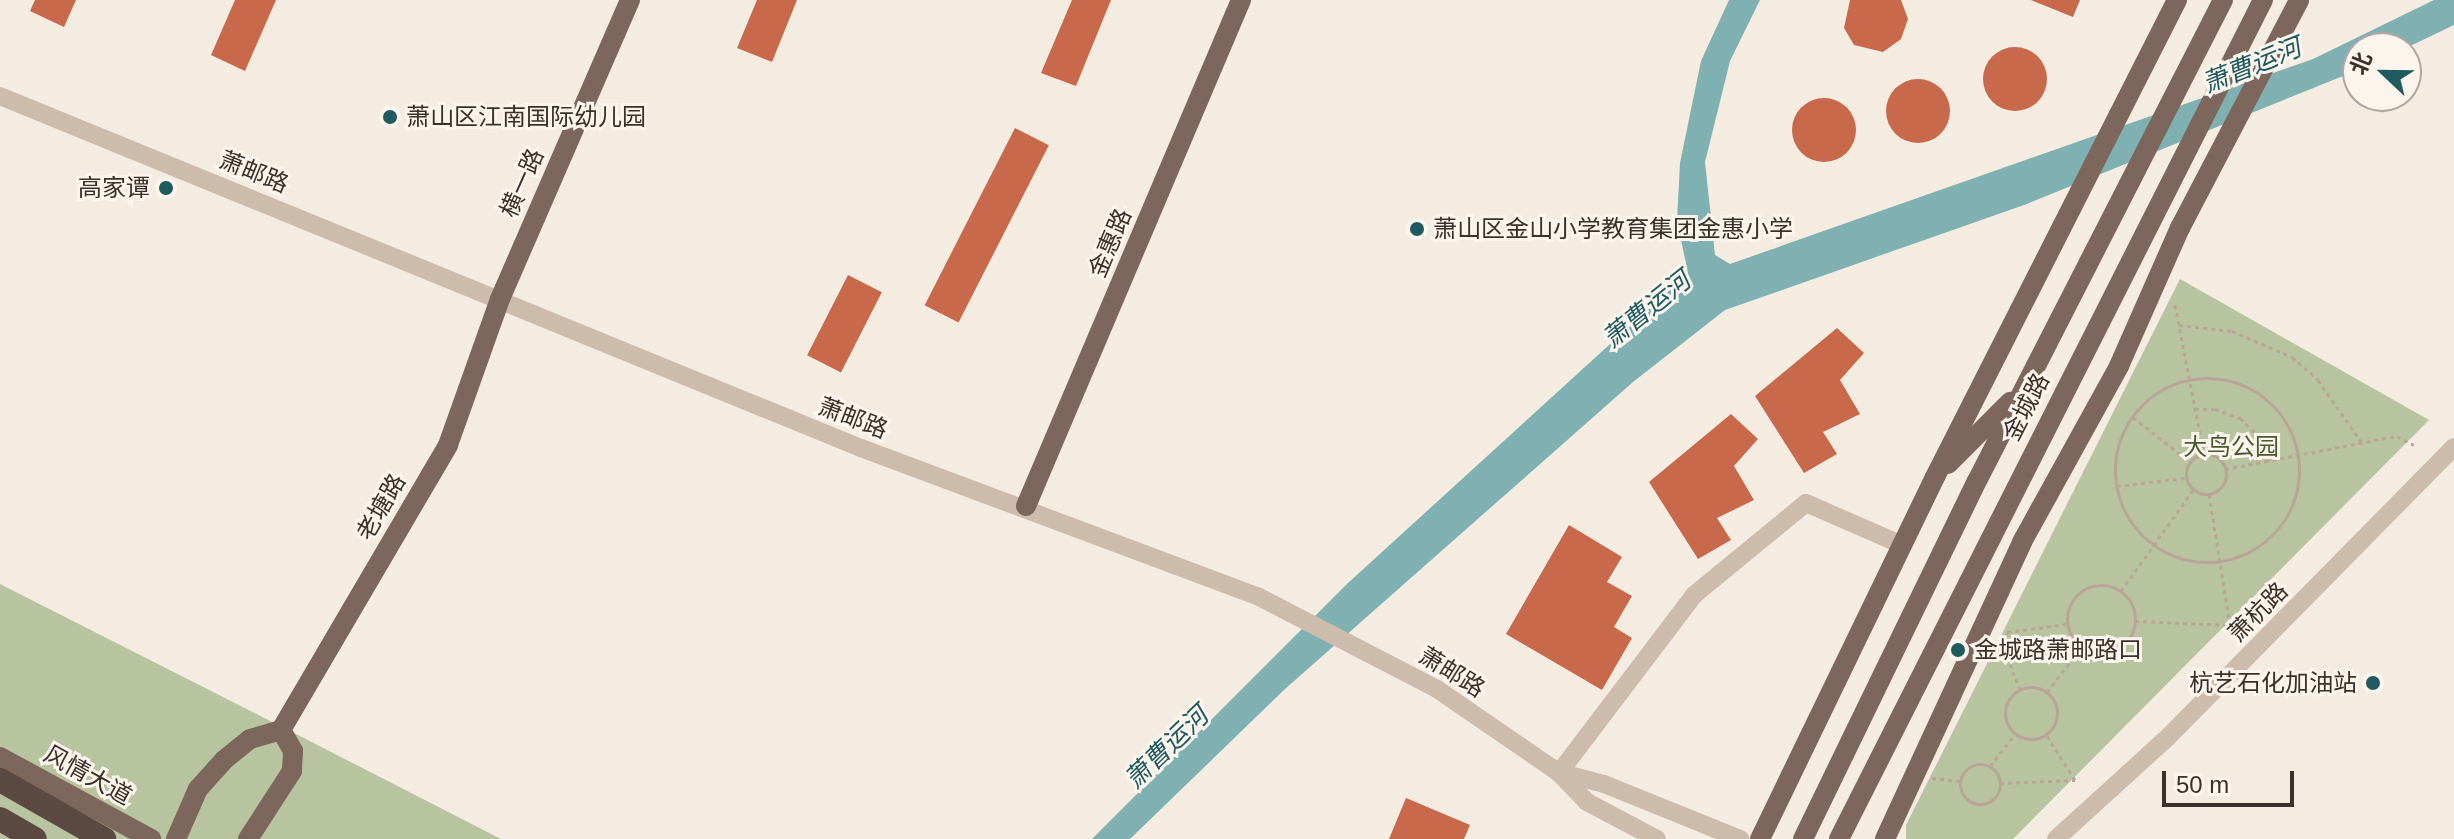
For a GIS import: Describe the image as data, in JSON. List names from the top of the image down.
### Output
{
  "streets": {
    "main road": [
      "横一路",
      "金惠路",
      "金城路",
      "老塘路",
      "风情大道"
    ],
    "street": ["萧邮路", "萧杭路"]
  },
  "crossings": [
    ["萧邮路", "横一路"],
    ["萧邮路", "金惠路"],
    ["萧邮路", "老塘路"],
    ["横一路", "老塘路"]
  ],
  "water": ["萧曹运河"],
  "parks": ["大鸟公园"],
  "places": [
    "萧山区江南国际幼儿园",
    "高家谭",
    "萧山区金山小学教育集团金惠小学",
    "金城路萧邮路口",
    "杭艺石化加油站"
  ],
  "scale_bar": "50 m",
  "north": "left"
}
